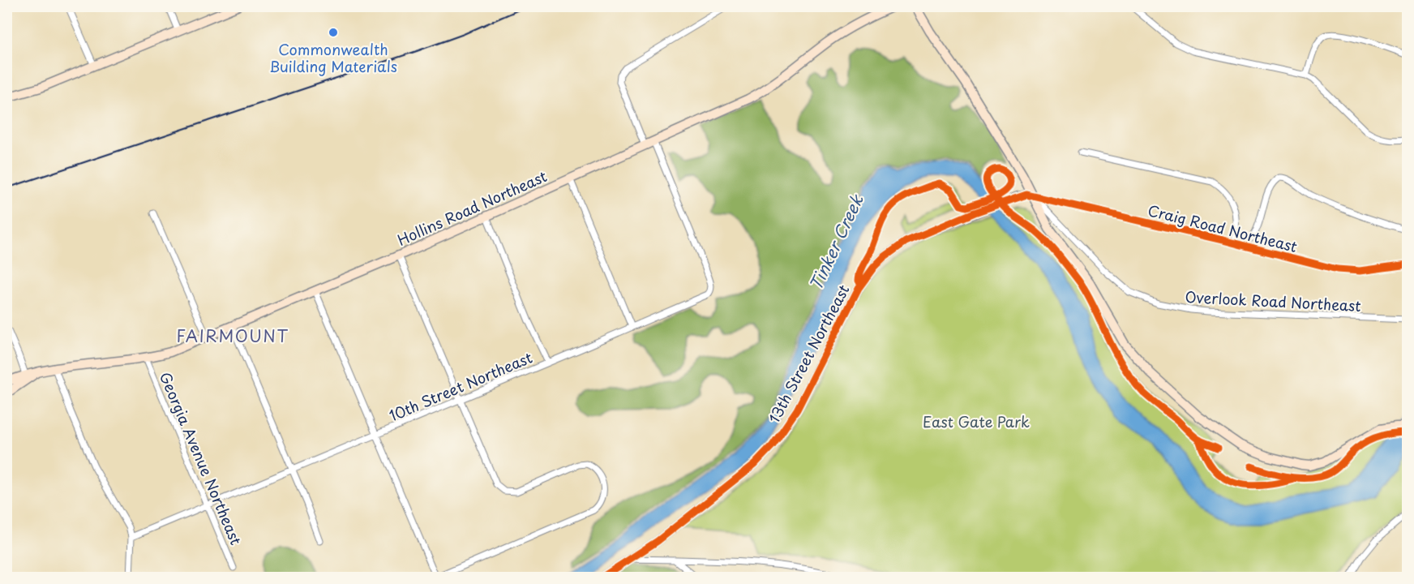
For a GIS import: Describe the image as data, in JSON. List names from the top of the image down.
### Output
{
  "streets": {
    "street": [
      "Hollins Road Northeast",
      "Craig Road Northeast",
      "Overlook Road Northeast",
      "13th Street Northeast",
      "10th Street Northeast",
      "Georgia Avenue Northeast"
    ]
  },
  "crossings": [
    ["Hollins Road Northeast", "10th Street Northeast"],
    ["Hollins Road Northeast", "Georgia Avenue Northeast"],
    ["Craig Road Northeast", "Overlook Road Northeast"],
    ["Craig Road Northeast", "13th Street Northeast"],
    ["Overlook Road Northeast", "13th Street Northeast"],
    ["10th Street Northeast", "Georgia Avenue Northeast"]
  ],
  "districts": ["FAIRMOUNT"],
  "water": ["Tinker Creek"],
  "parks": ["East Gate Park"],
  "places": ["Commonwealth Building Materials"]
}
